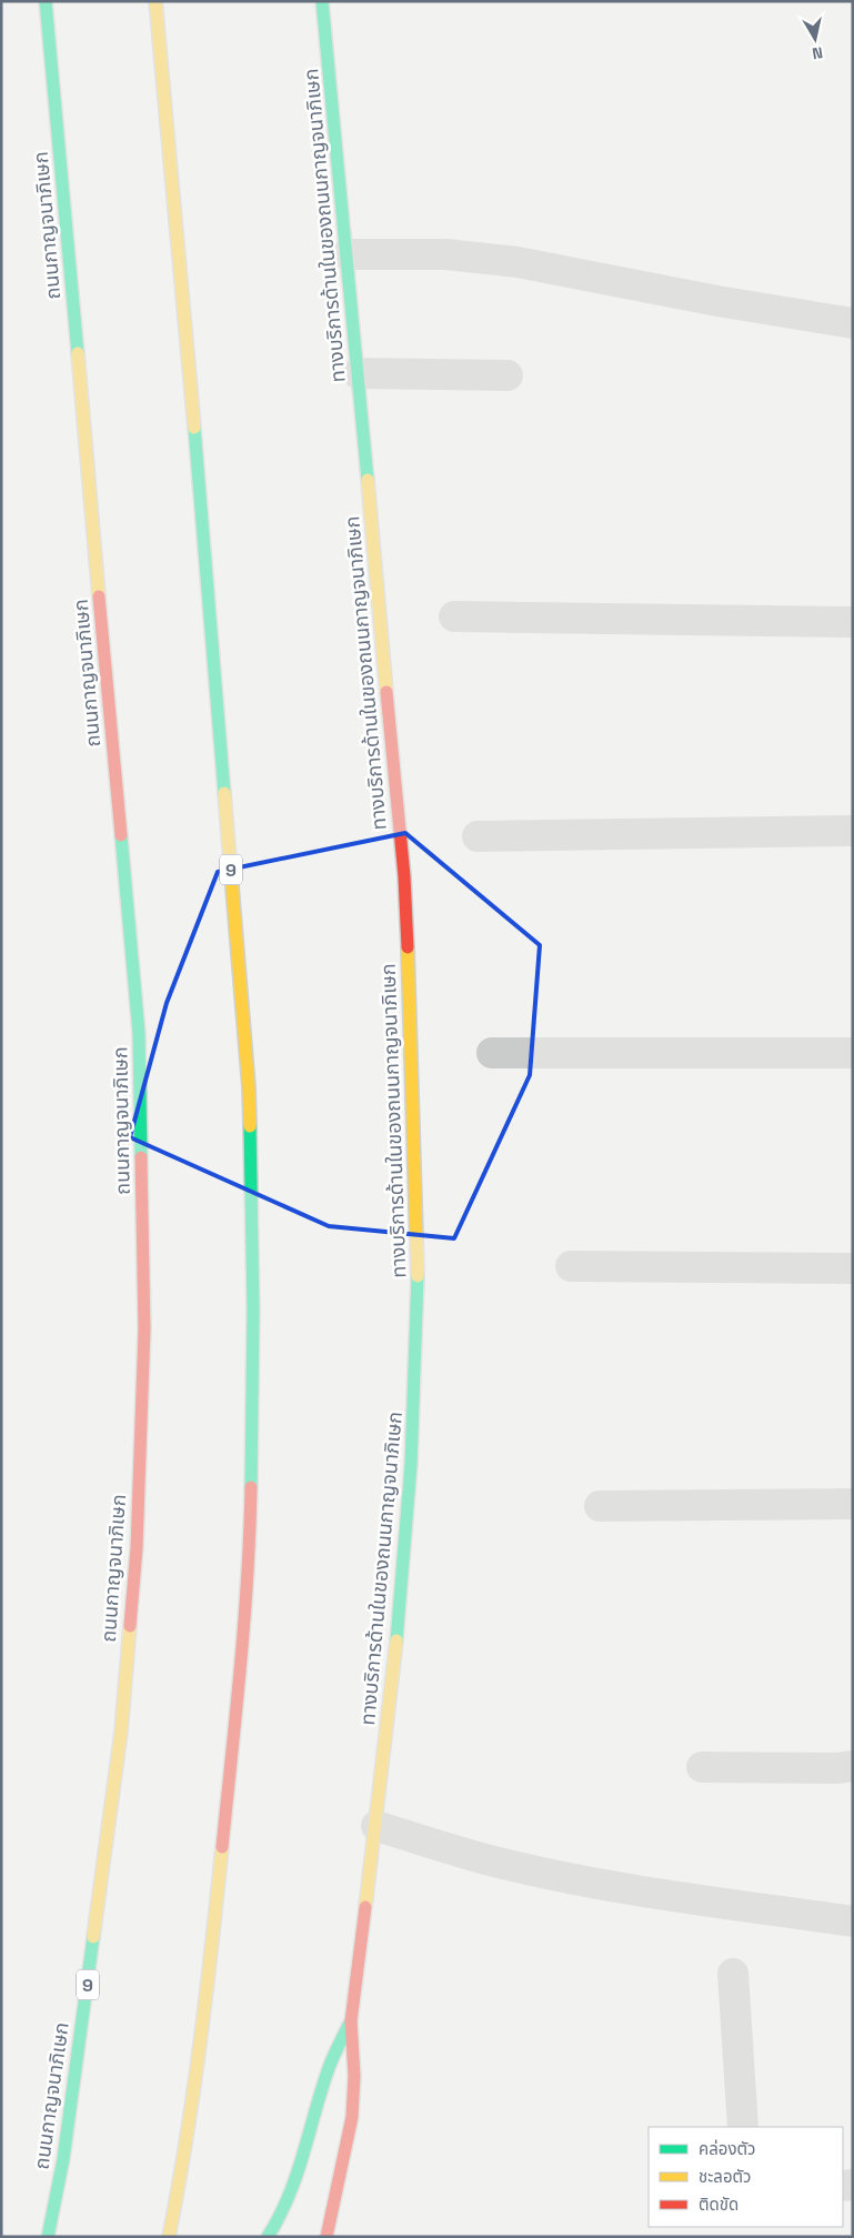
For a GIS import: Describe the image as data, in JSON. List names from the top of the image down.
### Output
{
  "streets": {
    "main road": ["ถนนกาญจนาภิเษก", "ทางบริการด้านในของถนนกาญจนาภิเษก", "9"]
  },
  "legend": ["คล่องตัว", "ชะลอตัว", "ติดขัด"],
  "north": "bottom"
}
